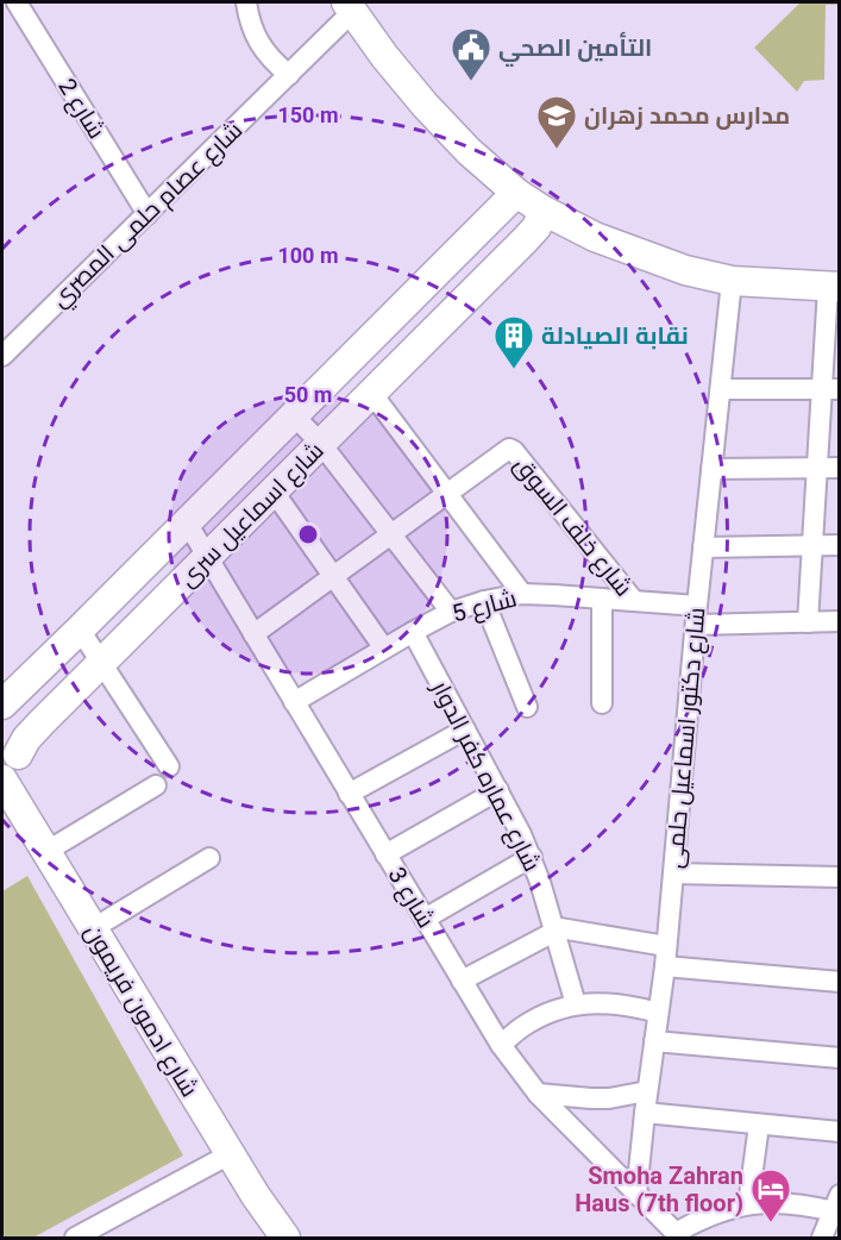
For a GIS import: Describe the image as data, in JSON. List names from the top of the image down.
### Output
{
  "streets": {
    "street": [
      "شارع 2",
      "شارع عصام حلمى المصري",
      "شارع اسماعيل سرى",
      "شارع خلف السوق",
      "شارع 5",
      "شارع دكتور اسماعيل حلمى",
      "شارع عماره كفر الدوار",
      "شارع 3",
      "شارع ادمون فريمون"
    ]
  },
  "crossings": [
    ["شارع 2", "شارع عصام حلمى المصري"],
    ["شارع اسماعيل سرى", "شارع 3"],
    ["شارع اسماعيل سرى", "شارع ادمون فريمون"],
    ["شارع خلف السوق", "شارع 5"],
    ["شارع 5", "شارع دكتور اسماعيل حلمى"],
    ["شارع 5", "شارع عماره كفر الدوار"],
    ["شارع 5", "شارع 3"],
    ["شارع دكتور اسماعيل حلمى", "شارع 3"]
  ],
  "places": {
    "public building": ["التأمين الصحي"],
    "school or university": ["مدارس محمد زهران"],
    "building": ["نقابة الصيادلة"],
    "hotel": ["Smoha Zahran Haus (7th floor)"]
  },
  "rings": ["150 m", "100 m", "50 m"]
}
